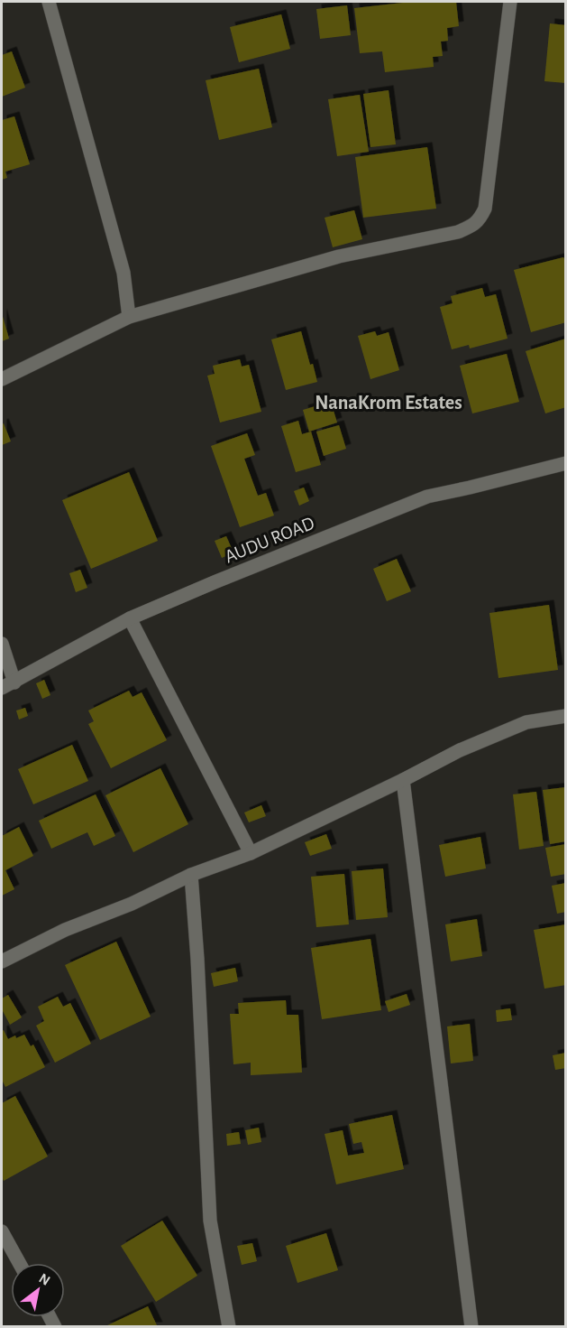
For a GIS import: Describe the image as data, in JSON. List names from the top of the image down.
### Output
{
  "streets": {
    "street": ["AUDU ROAD"]
  },
  "districts": ["NanaKrom Estates"],
  "north": "top right"
}
